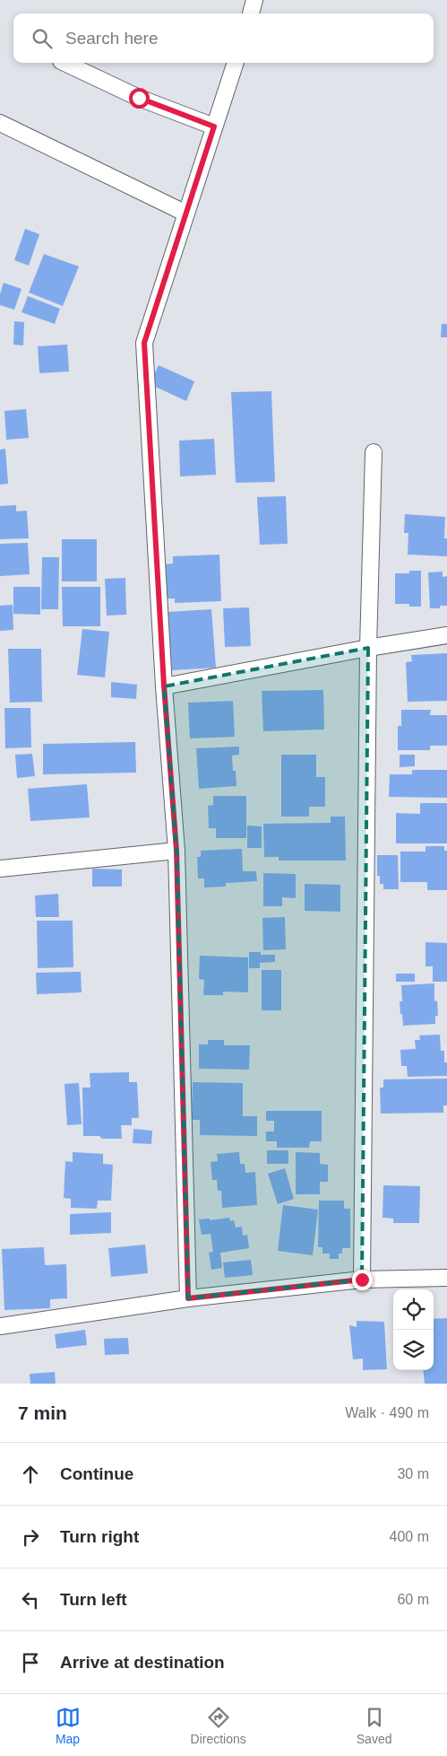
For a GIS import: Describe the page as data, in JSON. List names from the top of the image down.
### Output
{
  "page": {
    "search": "Search here",
    "heading": ["7 min", "Walk · 490 m"],
    "list": [
      ["Continue", "30 m"],
      ["Turn right", "400 m"],
      ["Turn left", "60 m"],
      "Arrive at destination"
    ],
    "nav": ["Map", "Directions", "Saved"]
  }
}
